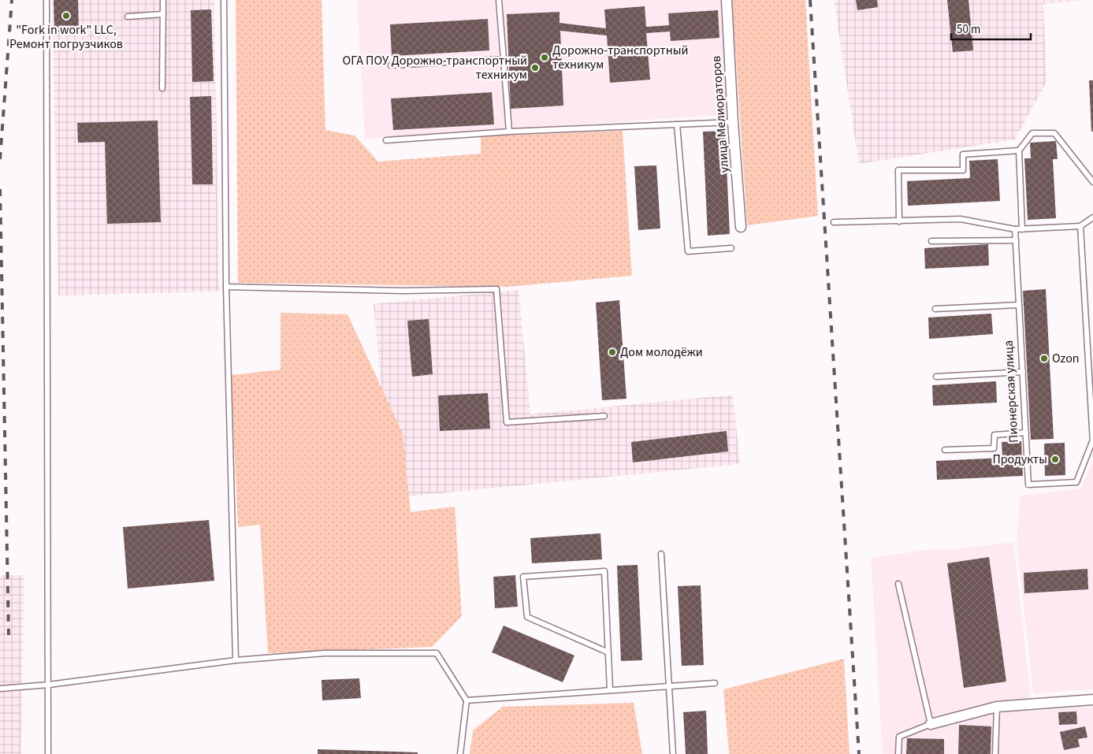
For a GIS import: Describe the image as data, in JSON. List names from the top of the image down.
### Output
{
  "streets": {
    "street": ["улица Мелиораторов"],
    "lane": ["Пионерская улица"]
  },
  "places": [
    "\"Fork in work\" LLC, Ремонт погрузчиков",
    "Дорожно-транспортный техникум",
    "ОГА ПОУ Дорожно-транспортный техникум",
    "Дом молодёжи",
    "Ozon",
    "Продукты"
  ],
  "scale_bar": "50 m"
}
